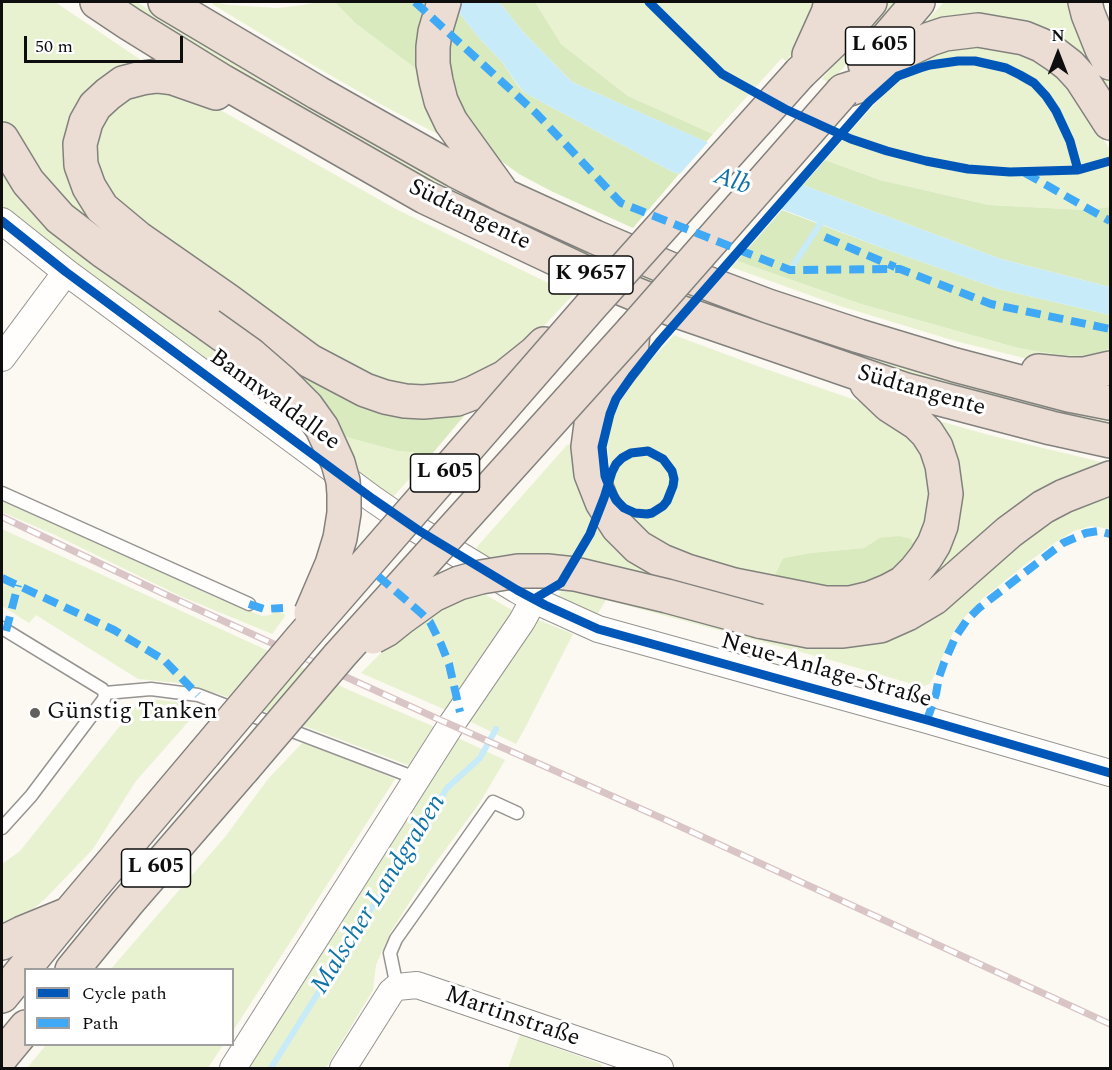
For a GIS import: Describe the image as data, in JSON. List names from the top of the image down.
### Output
{
  "streets": {
    "highway": ["L 605", "Südtangente", "K 9657"],
    "street": ["Bannwaldallee", "Neue-Anlage-Straße", "Martinstraße"]
  },
  "crossings": [
    ["Bannwaldallee", "Neue-Anlage-Straße"]
  ],
  "water": ["Alb", "Malscher Landgraben"],
  "places": ["Günstig Tanken"],
  "legend": ["Cycle path", "Path"],
  "scale_bar": "50 m",
  "north": "top"
}
